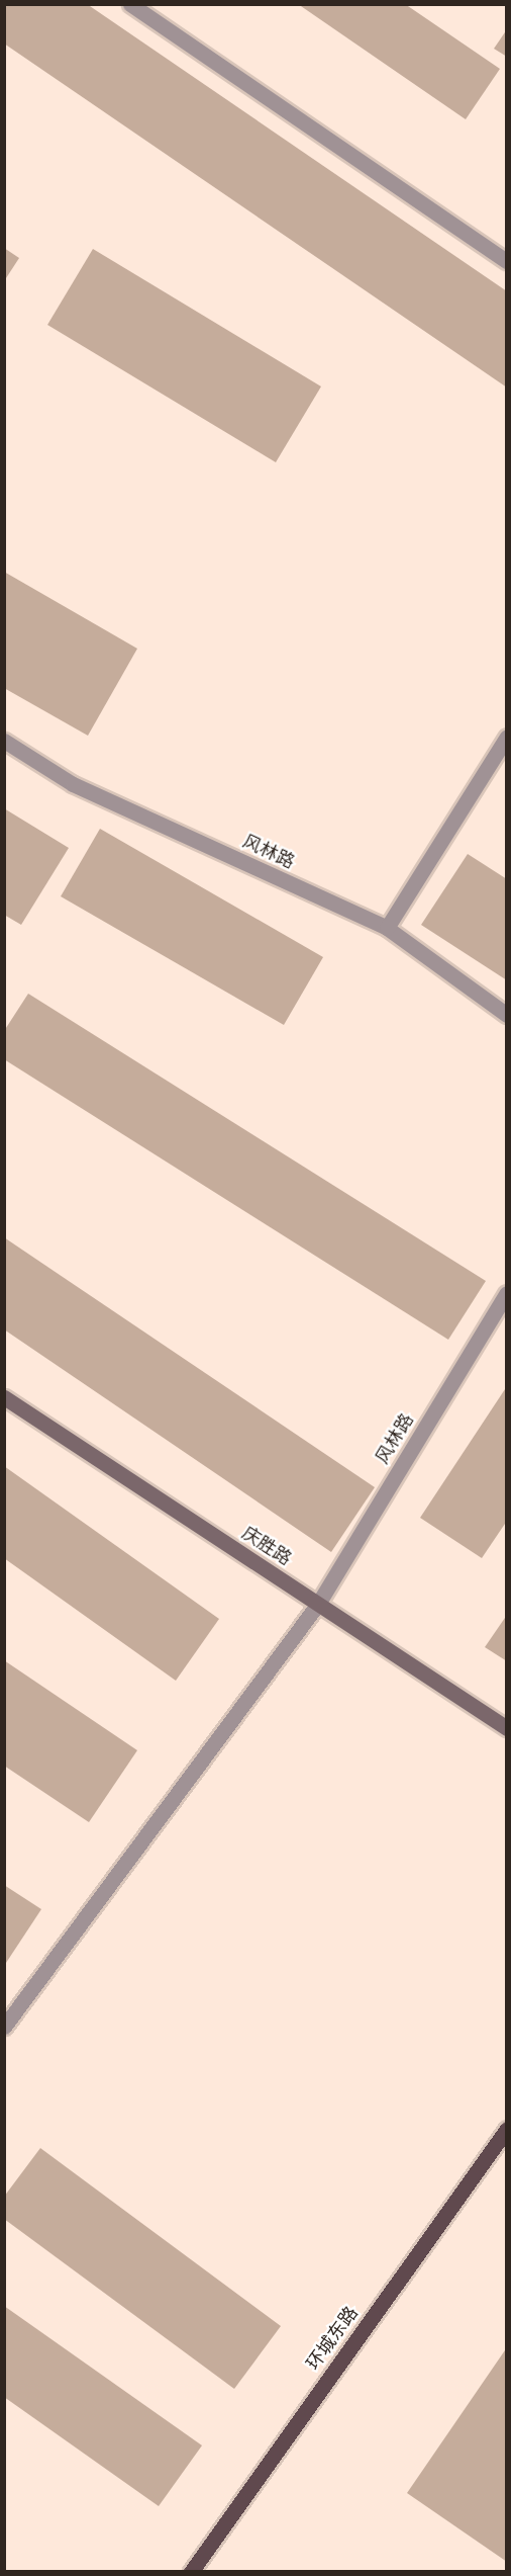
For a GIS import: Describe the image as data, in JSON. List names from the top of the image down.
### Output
{
  "streets": {
    "main road": ["庆胜路", "环城东路"],
    "street": ["风林路"]
  },
  "crossings": [
    ["风林路", "庆胜路"]
  ]
}
